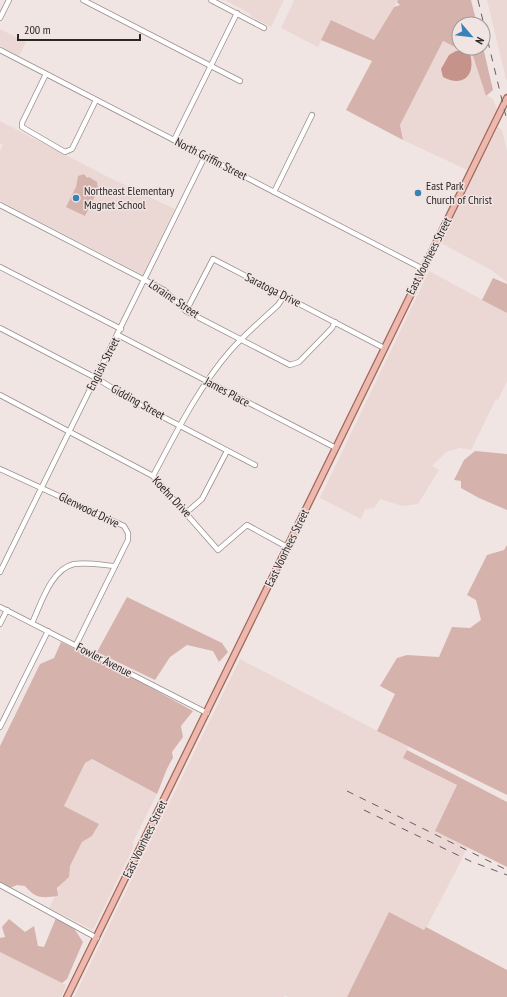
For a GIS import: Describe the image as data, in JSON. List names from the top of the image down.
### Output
{
  "streets": {
    "main road": ["East Voorhees Street"],
    "street": [
      "North Griffin Street",
      "Saratoga Drive",
      "Loraine Street",
      "English Street",
      "James Place",
      "Gidding Street",
      "Koehn Drive",
      "Glenwood Drive",
      "Fowler Avenue"
    ]
  },
  "crossings": [
    ["North Griffin Street", "East Voorhees Street"],
    ["North Griffin Street", "English Street"],
    ["East Voorhees Street", "Saratoga Drive"],
    ["East Voorhees Street", "James Place"],
    ["East Voorhees Street", "Koehn Drive"],
    ["East Voorhees Street", "Fowler Avenue"],
    ["Saratoga Drive", "Loraine Street"],
    ["Loraine Street", "English Street"],
    ["English Street", "James Place"],
    ["English Street", "Gidding Street"],
    ["English Street", "Koehn Drive"],
    ["English Street", "Glenwood Drive"],
    ["Glenwood Drive", "Fowler Avenue"]
  ],
  "places": ["East Park Church of Christ", "Northeast Elementary Magnet School"],
  "scale_bar": "200 m",
  "north": "bottom right"
}
